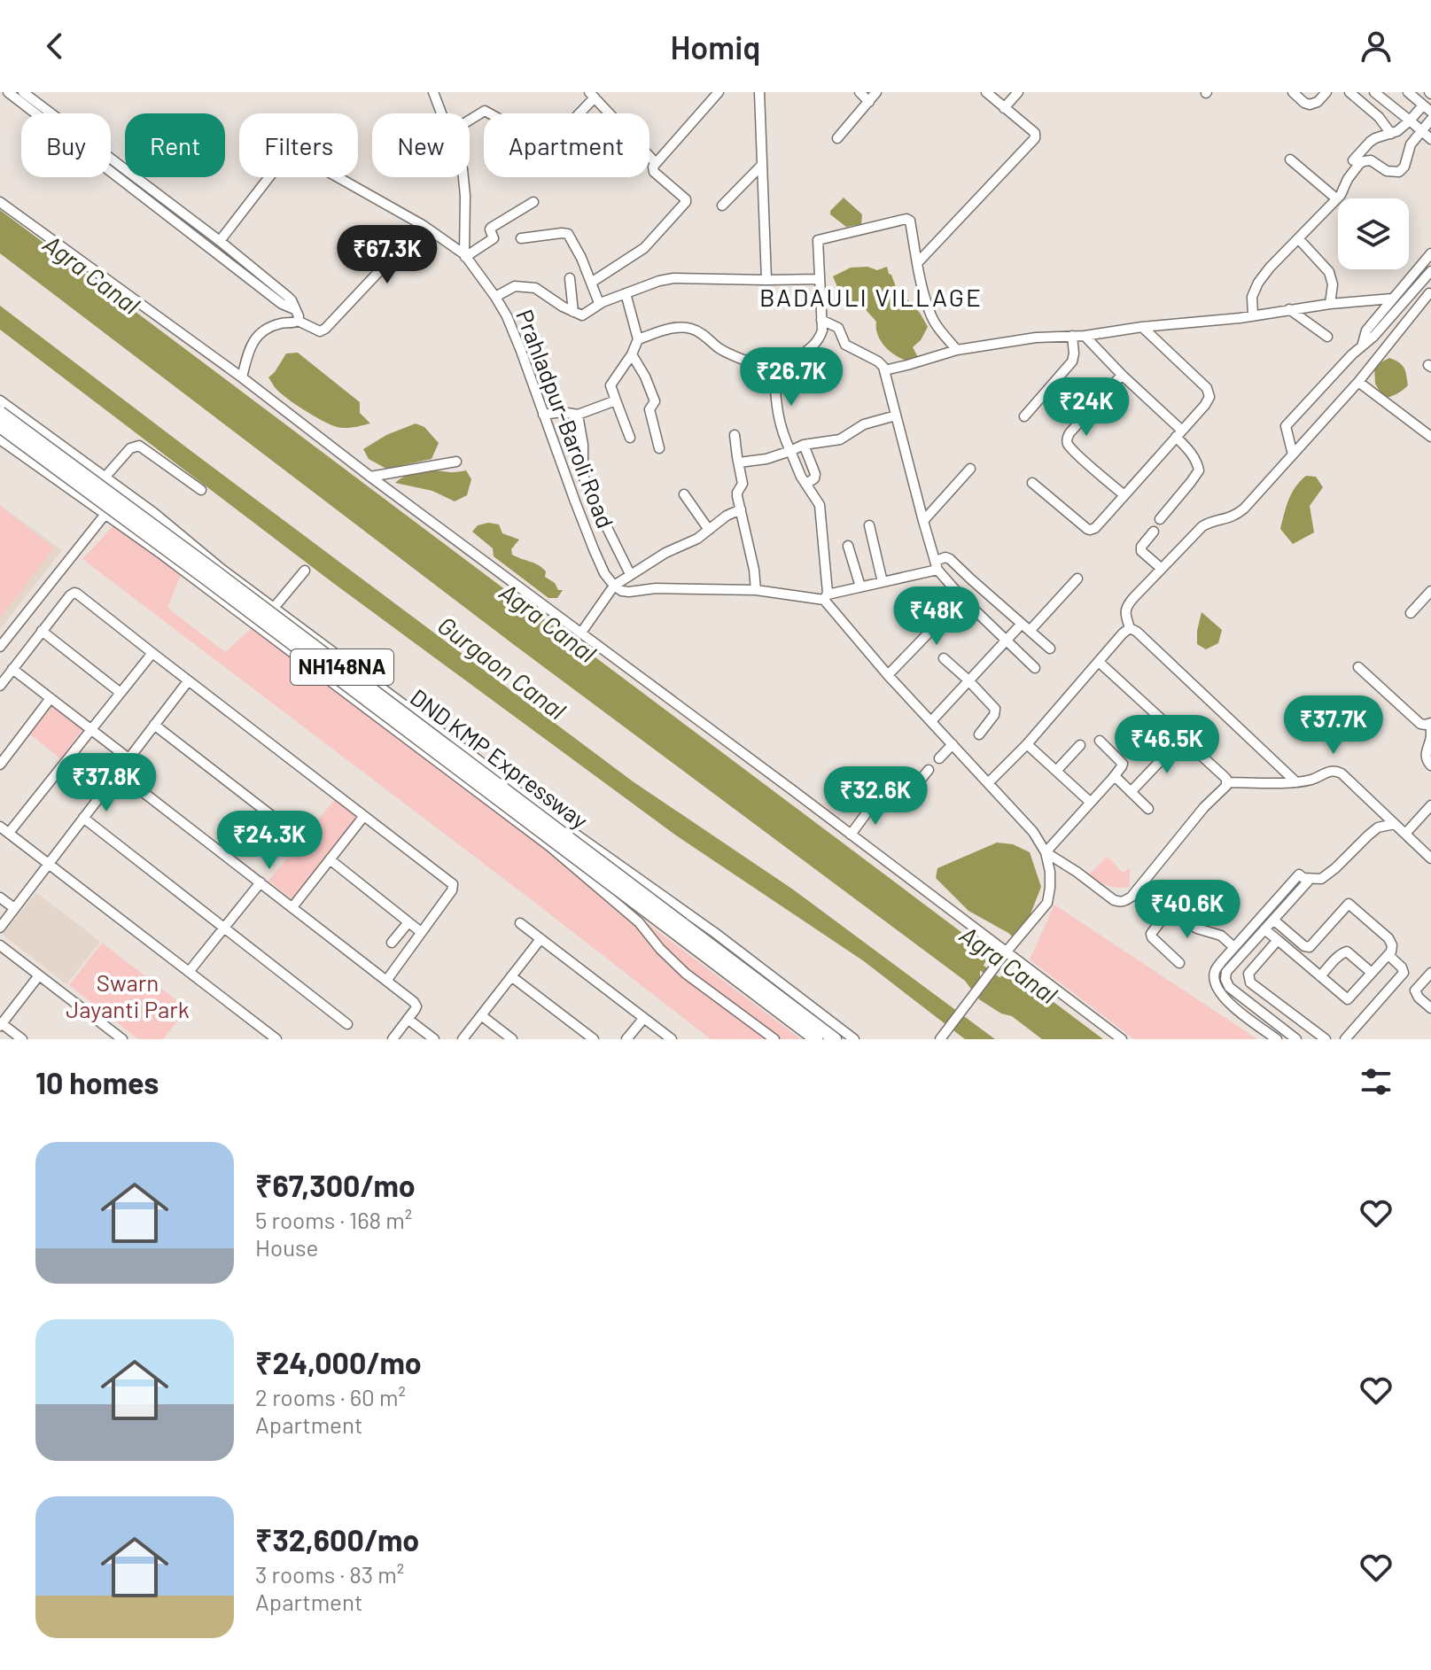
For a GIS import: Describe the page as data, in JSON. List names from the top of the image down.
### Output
{
  "streets": {
    "highway": ["NH148NA", "DND KMP Expressway"],
    "street": ["Prahladpur-Baroli Road"]
  },
  "districts": ["BADAULI VILLAGE"],
  "water": ["Agra Canal", "Gurgaon Canal"],
  "parks": ["Swarn Jayanti Park"],
  "page": {
    "header": "Homiq",
    "chip": [
      "Buy",
      "Rent",
      "Filters",
      "New",
      "Apartment"
    ],
    "price": [
      "₹67.3K",
      "₹26.7K",
      "₹24K",
      "₹48K",
      "₹37.7K",
      "₹46.5K",
      "₹37.8K",
      "₹32.6K",
      "₹24.3K",
      "₹40.6K"
    ],
    "heading": "10 homes",
    "list": [
      {
        "name": "₹67,300/mo",
        "note": "5 rooms · 168 m² · House"
      },
      {
        "name": "₹24,000/mo",
        "note": "2 rooms · 60 m² · Apartment"
      },
      {
        "name": "₹32,600/mo",
        "note": "3 rooms · 83 m² · Apartment"
      }
    ]
  }
}
